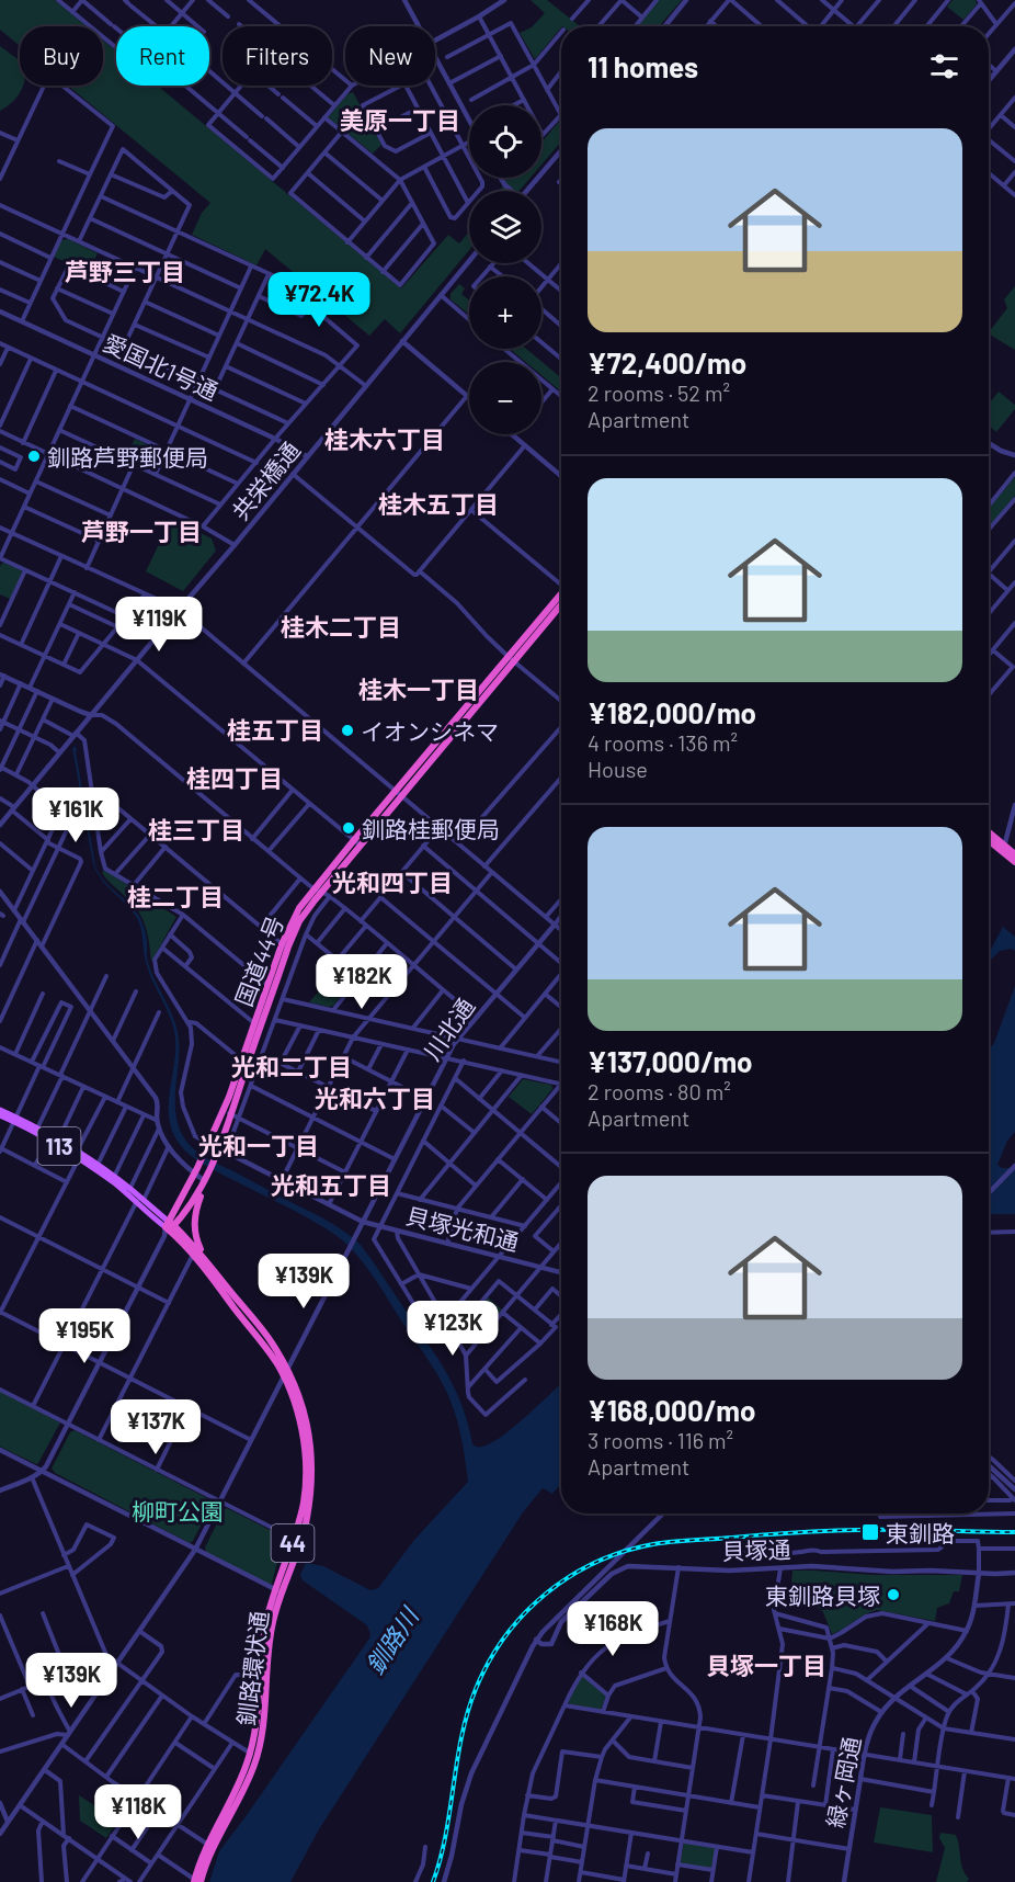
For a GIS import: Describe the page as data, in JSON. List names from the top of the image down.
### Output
{
  "streets": {
    "highway": ["国道44号", "44", "釧路環状通"],
    "main road": ["113"],
    "street": [
      "愛国北1号通",
      "共栄橋通",
      "川北通",
      "貝塚光和通",
      "貝塚通",
      "緑ヶ岡通"
    ]
  },
  "crossings": [
    ["愛国北1号通", "共栄橋通"],
    ["国道44号", "113"],
    ["国道44号", "貝塚光和通"],
    ["国道44号", "44"],
    ["国道44号", "釧路環状通"],
    ["川北通", "貝塚光和通"],
    ["川北通", "釧路環状通"],
    ["113", "釧路環状通"],
    ["44", "釧路環状通"],
    ["貝塚通", "緑ヶ岡通"]
  ],
  "districts": [
    "美原一丁目",
    "芦野三丁目",
    "桂木六丁目",
    "桂木五丁目",
    "芦野一丁目",
    "桂木二丁目",
    "桂木一丁目",
    "桂五丁目",
    "桂四丁目",
    "桂三丁目",
    "光和四丁目",
    "桂二丁目",
    "光和二丁目",
    "光和六丁目",
    "光和一丁目",
    "光和五丁目",
    "貝塚一丁目"
  ],
  "water": ["釧路川"],
  "parks": ["柳町公園"],
  "places": {
    "other": [
      "釧路芦野郵便局",
      "イオンシネマ",
      "釧路桂郵便局",
      "東釧路貝塚"
    ],
    "transit": ["東釧路"]
  },
  "page": {
    "chip": [
      "Buy",
      "Rent",
      "Filters",
      "New"
    ],
    "heading": "11 homes",
    "map_buttons": ["+", "−"],
    "list": [
      {
        "name": "¥72,400/mo",
        "note": "2 rooms · 52 m² · Apartment"
      },
      {
        "name": "¥182,000/mo",
        "note": "4 rooms · 136 m² · House"
      },
      {
        "name": "¥137,000/mo",
        "note": "2 rooms · 80 m² · Apartment"
      },
      {
        "name": "¥168,000/mo",
        "note": "3 rooms · 116 m² · Apartment"
      }
    ],
    "price": [
      "¥72.4K",
      "¥119K",
      "¥161K",
      "¥182K",
      "¥139K",
      "¥123K",
      "¥195K",
      "¥137K",
      "¥168K",
      "¥139K",
      "¥118K"
    ]
  }
}
